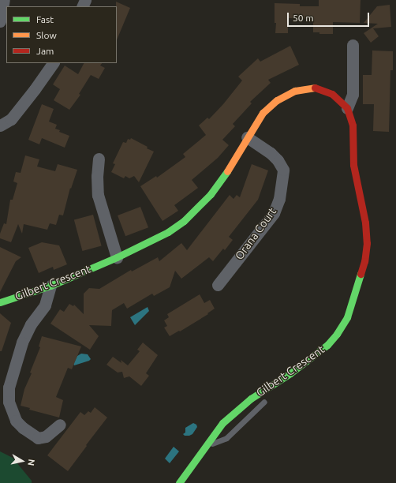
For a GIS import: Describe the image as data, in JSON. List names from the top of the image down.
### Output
{
  "streets": {
    "street": ["Orana Court", "Gilbert Crescent"]
  },
  "crossings": [
    ["Orana Court", "Gilbert Crescent"]
  ],
  "legend": ["Fast", "Slow", "Jam"],
  "scale_bar": "50 m",
  "north": "right"
}
